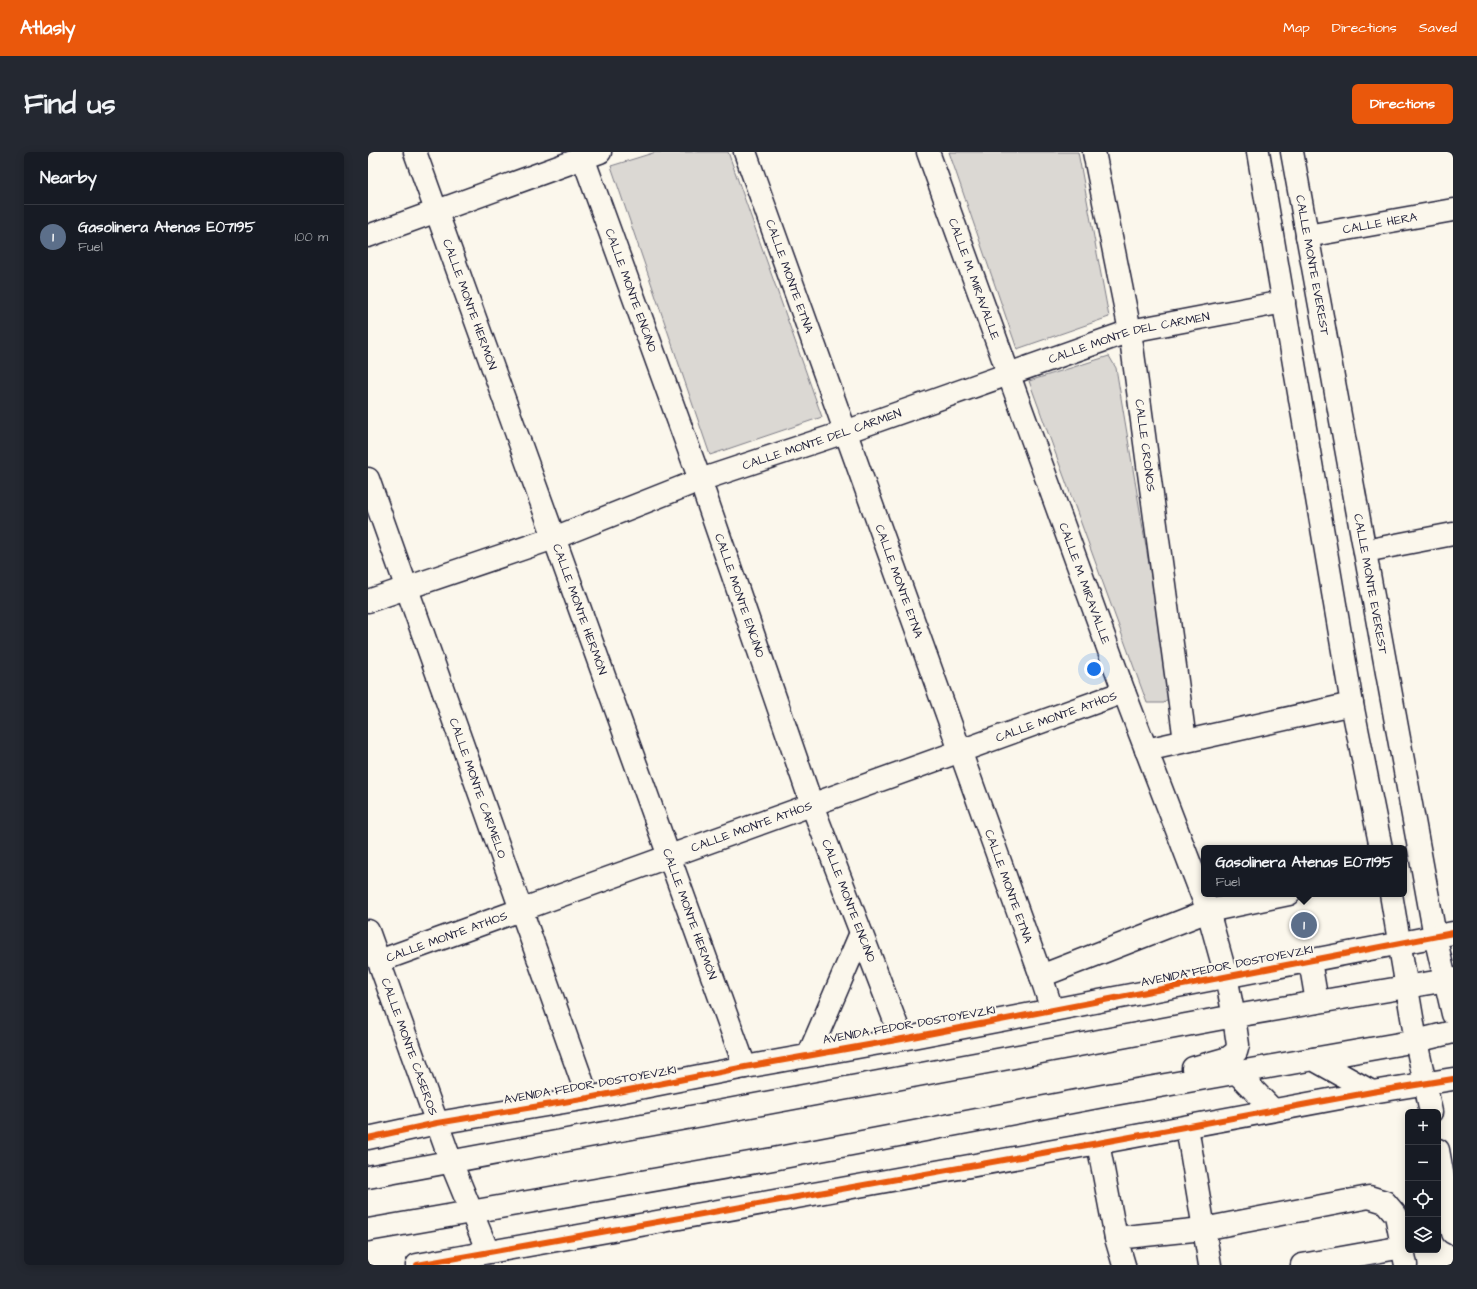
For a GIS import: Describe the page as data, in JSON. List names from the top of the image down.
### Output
{
  "streets": {
    "street": [
      "CALLE HERA",
      "CALLE MONTE EVEREST",
      "CALLE MONTE ETNA",
      "CALLE M. MIRAVALLE",
      "CALLE MONTE ENCINO",
      "CALLE MONTE HERMÓN",
      "CALLE MONTE DEL CARMEN",
      "CALLE CRONOS",
      "CALLE MONTE ATHOS",
      "CALLE MONTE CARMELO",
      "AVENIDA FEDOR DOSTOYEVZKI",
      "CALLE MONTE CASEROS"
    ]
  },
  "crossings": [
    ["CALLE HERA", "CALLE MONTE EVEREST"],
    ["CALLE MONTE EVEREST", "AVENIDA FEDOR DOSTOYEVZKI"],
    ["CALLE MONTE ETNA", "CALLE MONTE DEL CARMEN"],
    ["CALLE MONTE ETNA", "CALLE MONTE ATHOS"],
    ["CALLE MONTE ETNA", "AVENIDA FEDOR DOSTOYEVZKI"],
    ["CALLE M. MIRAVALLE", "CALLE MONTE DEL CARMEN"],
    ["CALLE M. MIRAVALLE", "CALLE MONTE ATHOS"],
    ["CALLE M. MIRAVALLE", "AVENIDA FEDOR DOSTOYEVZKI"],
    ["CALLE MONTE ENCINO", "CALLE MONTE DEL CARMEN"],
    ["CALLE MONTE ENCINO", "CALLE MONTE ATHOS"],
    ["CALLE MONTE ENCINO", "AVENIDA FEDOR DOSTOYEVZKI"],
    ["CALLE MONTE HERMÓN", "CALLE MONTE DEL CARMEN"],
    ["CALLE MONTE HERMÓN", "CALLE MONTE ATHOS"],
    ["CALLE MONTE HERMÓN", "AVENIDA FEDOR DOSTOYEVZKI"],
    ["CALLE MONTE DEL CARMEN", "CALLE CRONOS"],
    ["CALLE MONTE DEL CARMEN", "CALLE MONTE CARMELO"],
    ["CALLE MONTE ATHOS", "CALLE MONTE CARMELO"],
    ["CALLE MONTE ATHOS", "CALLE MONTE CASEROS"],
    ["CALLE MONTE CARMELO", "AVENIDA FEDOR DOSTOYEVZKI"],
    ["AVENIDA FEDOR DOSTOYEVZKI", "CALLE MONTE CASEROS"]
  ],
  "page": {
    "header": "Atlasly",
    "nav": ["Map", "Directions", "Saved"],
    "buttons": "Directions",
    "title": "Find us",
    "heading": "Nearby",
    "list": [
      {
        "mark": "1",
        "name": "Gasolinera Atenas E07195",
        "note": "Fuel",
        "value": "100 m"
      }
    ],
    "popup": ["Gasolinera Atenas E07195", "Fuel"],
    "pins": "1",
    "map_buttons": ["+", "−"]
  }
}
